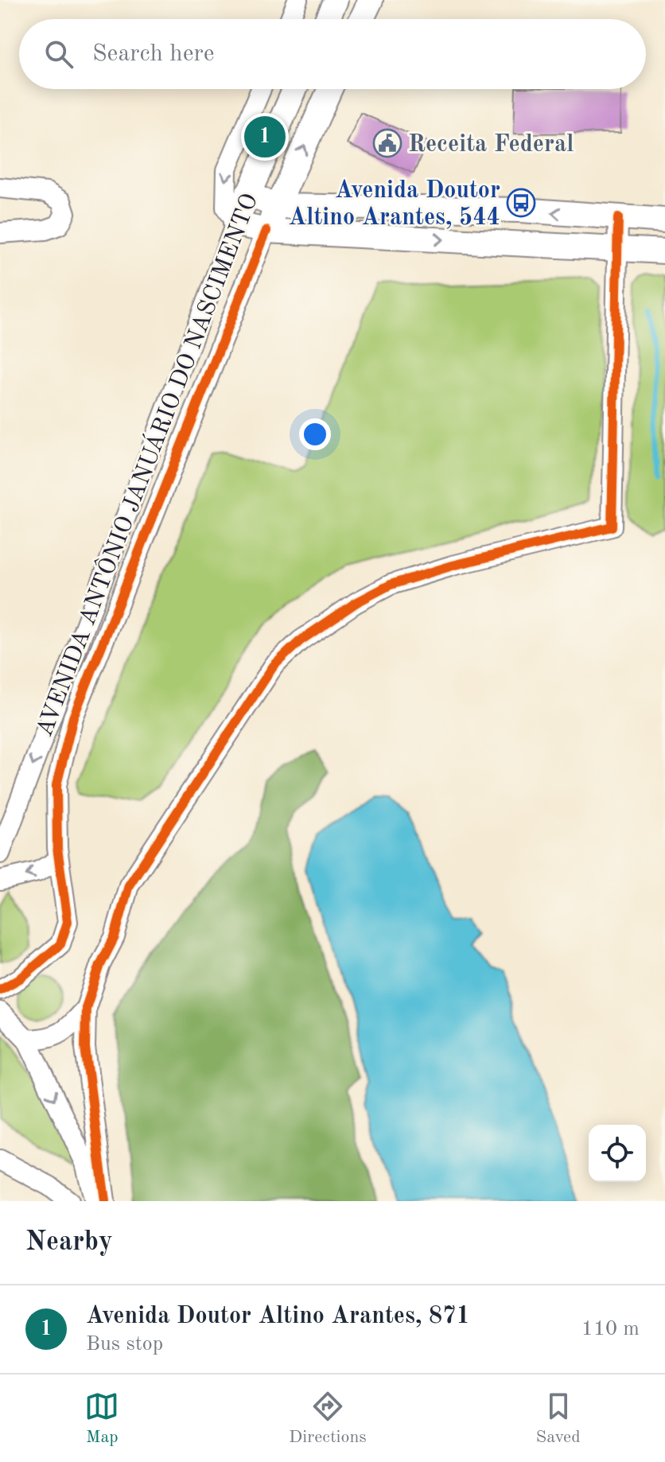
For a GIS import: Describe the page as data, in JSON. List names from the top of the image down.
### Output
{
  "streets": {
    "main road": ["AVENIDA ANTÔNIO JANUÁRIO DO NASCIMENTO"]
  },
  "places": {
    "public building": ["Receita Federal"],
    "bus stop": ["Avenida Doutor Altino Arantes, 544"]
  },
  "page": {
    "search": "Search here",
    "pins": "1",
    "heading": "Nearby",
    "list": [
      {
        "mark": "1",
        "name": "Avenida Doutor Altino Arantes, 871",
        "note": "Bus stop",
        "value": "110 m"
      }
    ],
    "nav": ["Map", "Directions", "Saved"]
  }
}
